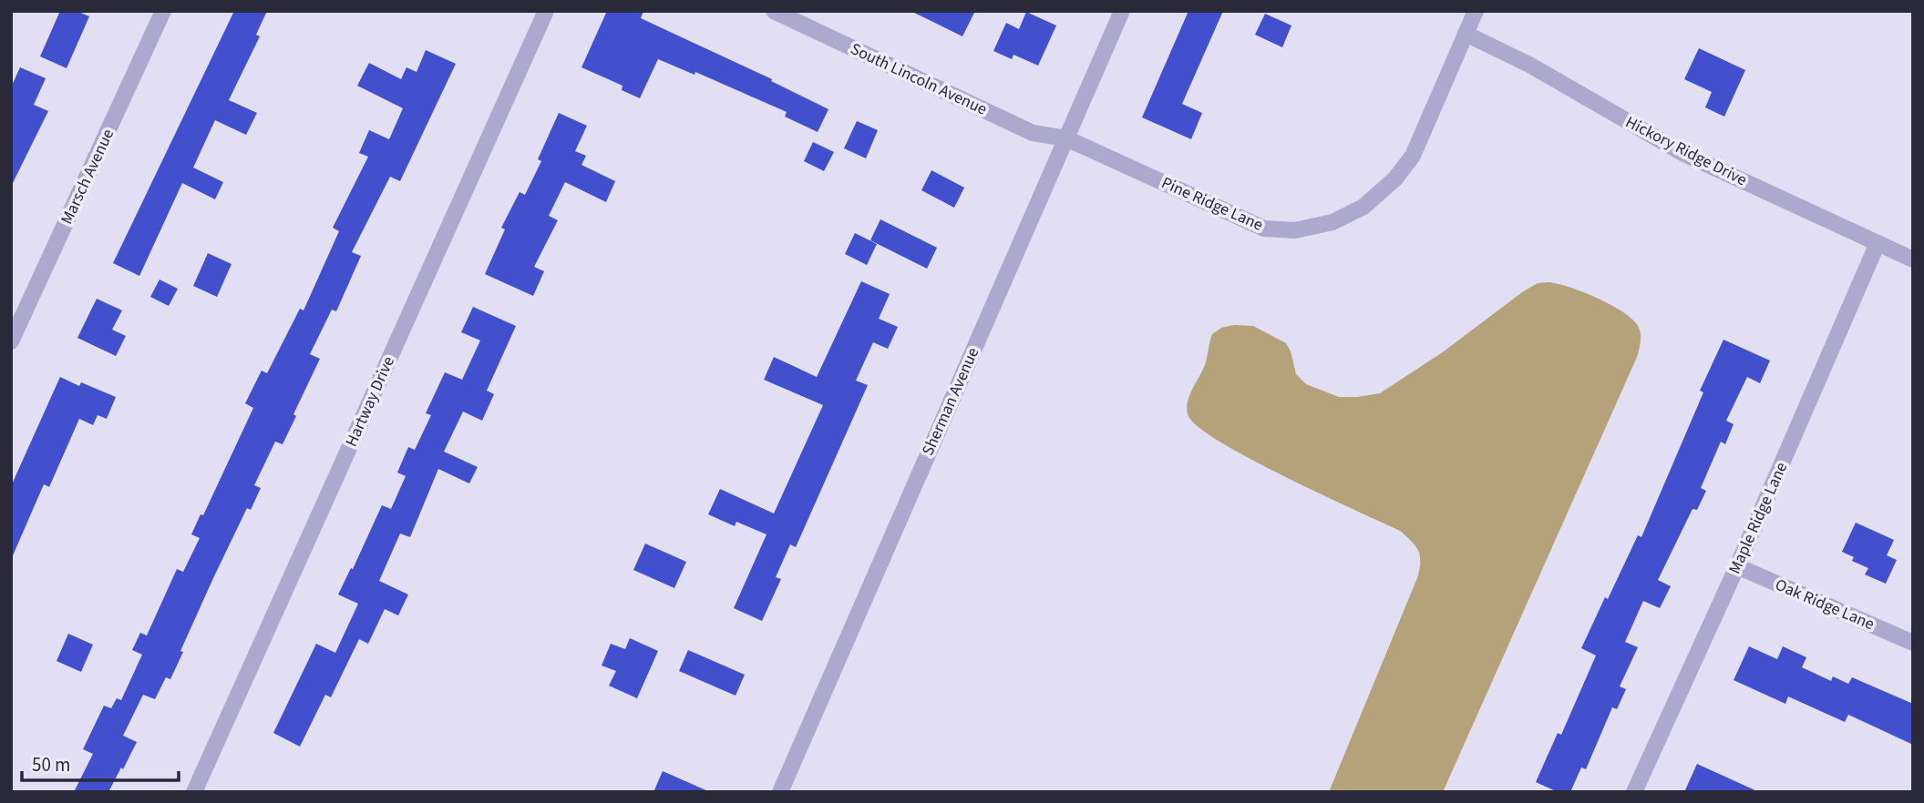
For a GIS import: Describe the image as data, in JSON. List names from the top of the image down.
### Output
{
  "streets": {
    "street": [
      "South Lincoln Avenue",
      "Hickory Ridge Drive",
      "Marsch Avenue",
      "Pine Ridge Lane",
      "Hartway Drive",
      "Sherman Avenue",
      "Maple Ridge Lane",
      "Oak Ridge Lane"
    ]
  },
  "crossings": [
    ["South Lincoln Avenue", "Pine Ridge Lane"],
    ["South Lincoln Avenue", "Sherman Avenue"],
    ["Hickory Ridge Drive", "Pine Ridge Lane"],
    ["Hickory Ridge Drive", "Maple Ridge Lane"],
    ["Pine Ridge Lane", "Sherman Avenue"],
    ["Maple Ridge Lane", "Oak Ridge Lane"]
  ],
  "scale_bar": "50 m"
}
